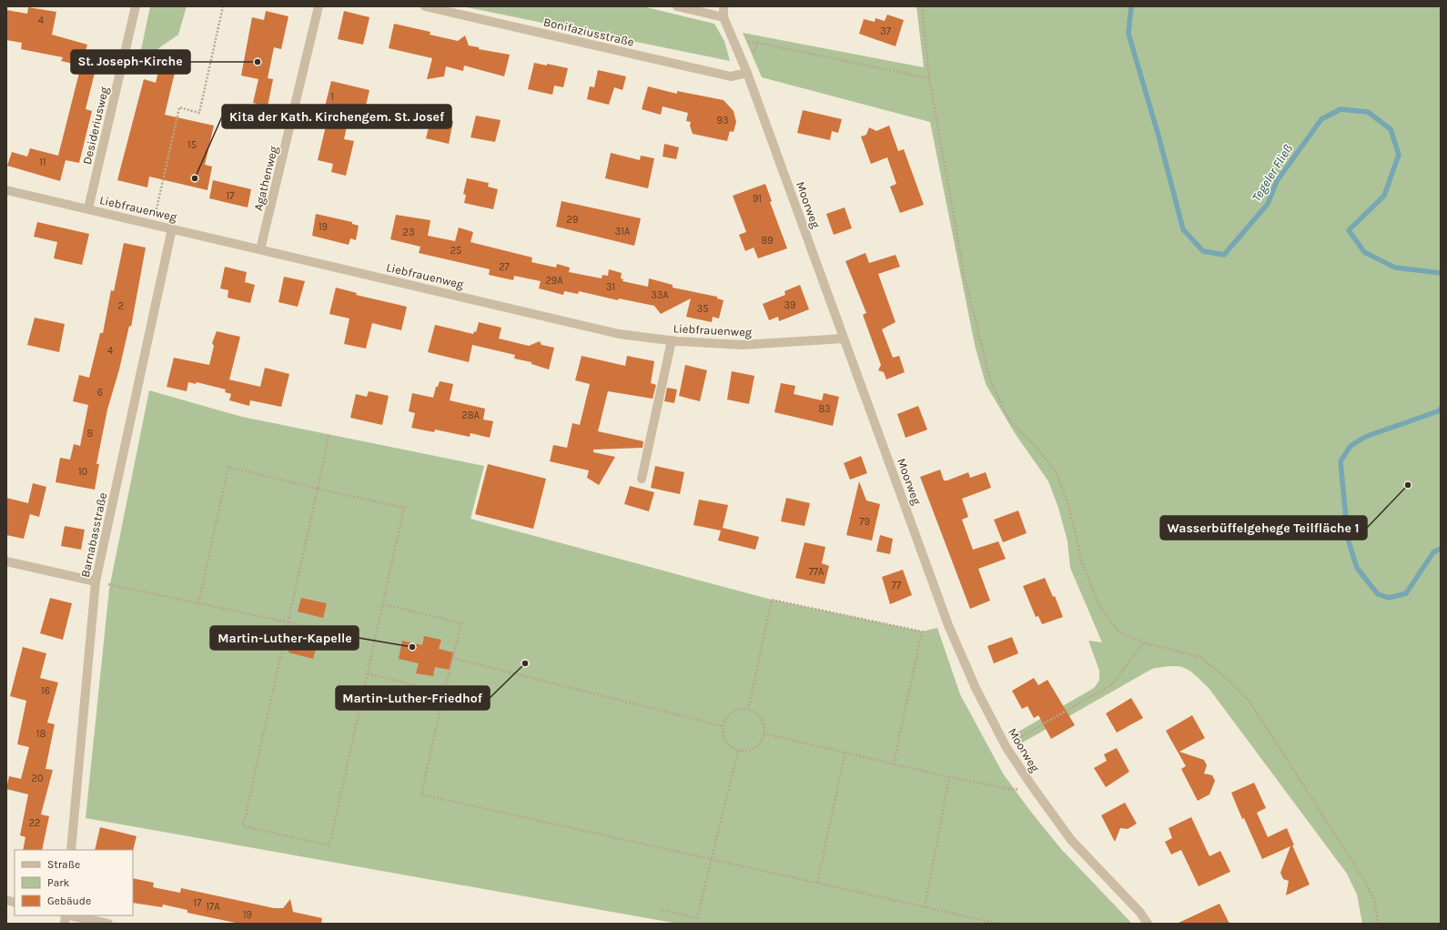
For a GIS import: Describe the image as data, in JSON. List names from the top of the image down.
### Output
{
  "streets": {
    "street": [
      "Bonifaziusstraße",
      "Desideriusweg",
      "Agathenweg",
      "Moorweg",
      "Liebfrauenweg",
      "Barnabasstraße"
    ]
  },
  "crossings": [
    ["Bonifaziusstraße", "Moorweg"],
    ["Desideriusweg", "Liebfrauenweg"],
    ["Agathenweg", "Liebfrauenweg"],
    ["Moorweg", "Liebfrauenweg"],
    ["Liebfrauenweg", "Barnabasstraße"]
  ],
  "water": ["Tegeler Fließ"],
  "places": [
    "St. Joseph-Kirche",
    "Kita der Kath. Kirchengem. St. Josef",
    "Wasserbüffelgehege Teilfläche 1",
    "Martin-Luther-Kapelle",
    "Martin-Luther-Friedhof"
  ],
  "house_numbers": [
    "4",
    "37",
    "1",
    "93",
    "15",
    "11",
    "17",
    "91",
    "29",
    "19",
    "31A",
    "23",
    "89",
    "25",
    "27",
    "29A",
    "31",
    "33A",
    "39",
    "2",
    "35",
    "4",
    "6",
    "83",
    "28A",
    "8",
    "10",
    "79",
    "77A",
    "77",
    "16",
    "18",
    "20",
    "22",
    "17",
    "17A",
    "19"
  ],
  "legend": ["Straße", "Park", "Gebäude"]
}
